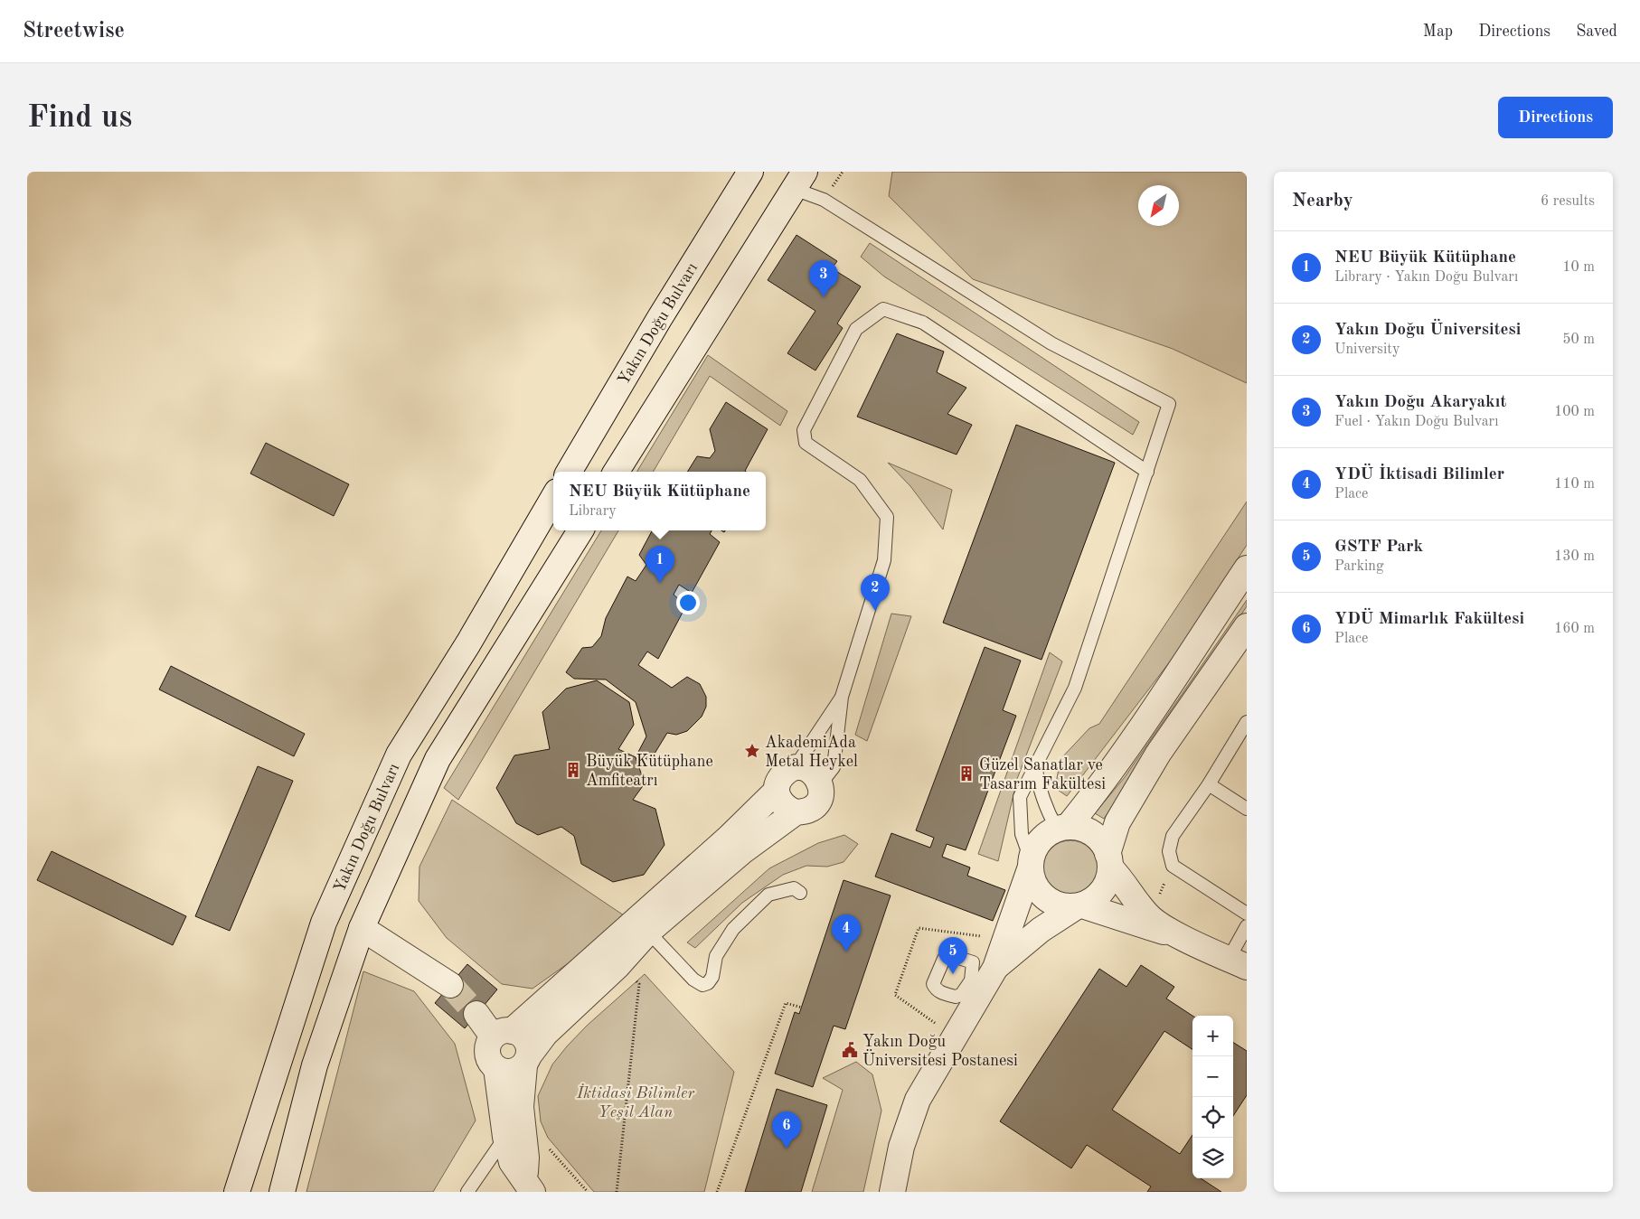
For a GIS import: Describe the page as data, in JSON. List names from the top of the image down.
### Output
{
  "streets": {
    "street": ["Yakın Doğu Bulvarı"]
  },
  "parks": ["İktidasi Bilimler Yeşil Alan"],
  "places": {
    "place": ["AkademiAda Metal Heykel"],
    "building": ["Büyük Kütüphane Amfiteatrı", "Güzel Sanatlar ve Tasarım Fakültesi"],
    "public building": ["Yakın Doğu Üniversitesi Postanesi"]
  },
  "north": "bottom left",
  "page": {
    "header": "Streetwise",
    "nav": ["Map", "Directions", "Saved"],
    "buttons": "Directions",
    "title": "Find us",
    "heading": ["Nearby", "6 results"],
    "list": [
      {
        "mark": "1",
        "name": "NEU Büyük Kütüphane",
        "note": "Library · Yakın Doğu Bulvarı",
        "value": "10 m"
      },
      {
        "mark": "2",
        "name": "Yakın Doğu Üniversitesi",
        "note": "University",
        "value": "50 m"
      },
      {
        "mark": "3",
        "name": "Yakın Doğu Akaryakıt",
        "note": "Fuel · Yakın Doğu Bulvarı",
        "value": "100 m"
      },
      {
        "mark": "4",
        "name": "YDÜ İktisadi Bilimler",
        "note": "Place",
        "value": "110 m"
      },
      {
        "mark": "5",
        "name": "GSTF Park",
        "note": "Parking",
        "value": "130 m"
      },
      {
        "mark": "6",
        "name": "YDÜ Mimarlık Fakültesi",
        "note": "Place",
        "value": "160 m"
      }
    ],
    "pins": [
      "3",
      "1",
      "2",
      "4",
      "5",
      "6"
    ],
    "popup": ["NEU Büyük Kütüphane", "Library"],
    "map_buttons": ["+", "−"]
  }
}
